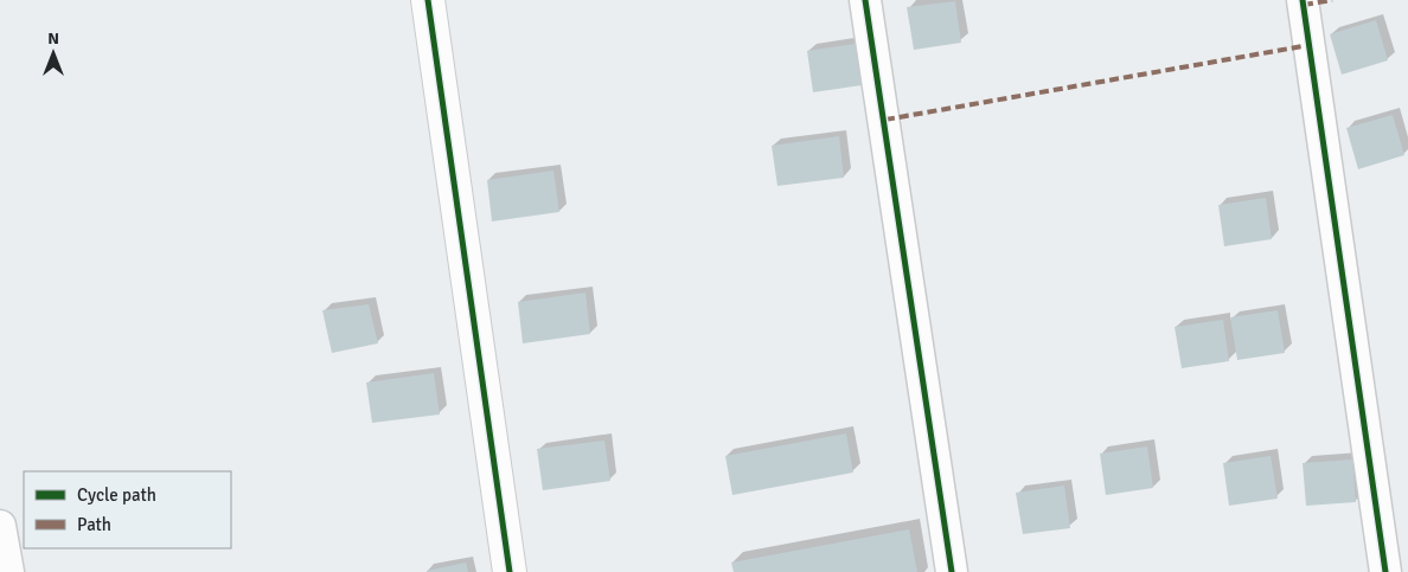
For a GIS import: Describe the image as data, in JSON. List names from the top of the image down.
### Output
{
  "legend": ["Cycle path", "Path"],
  "north": "top"
}
